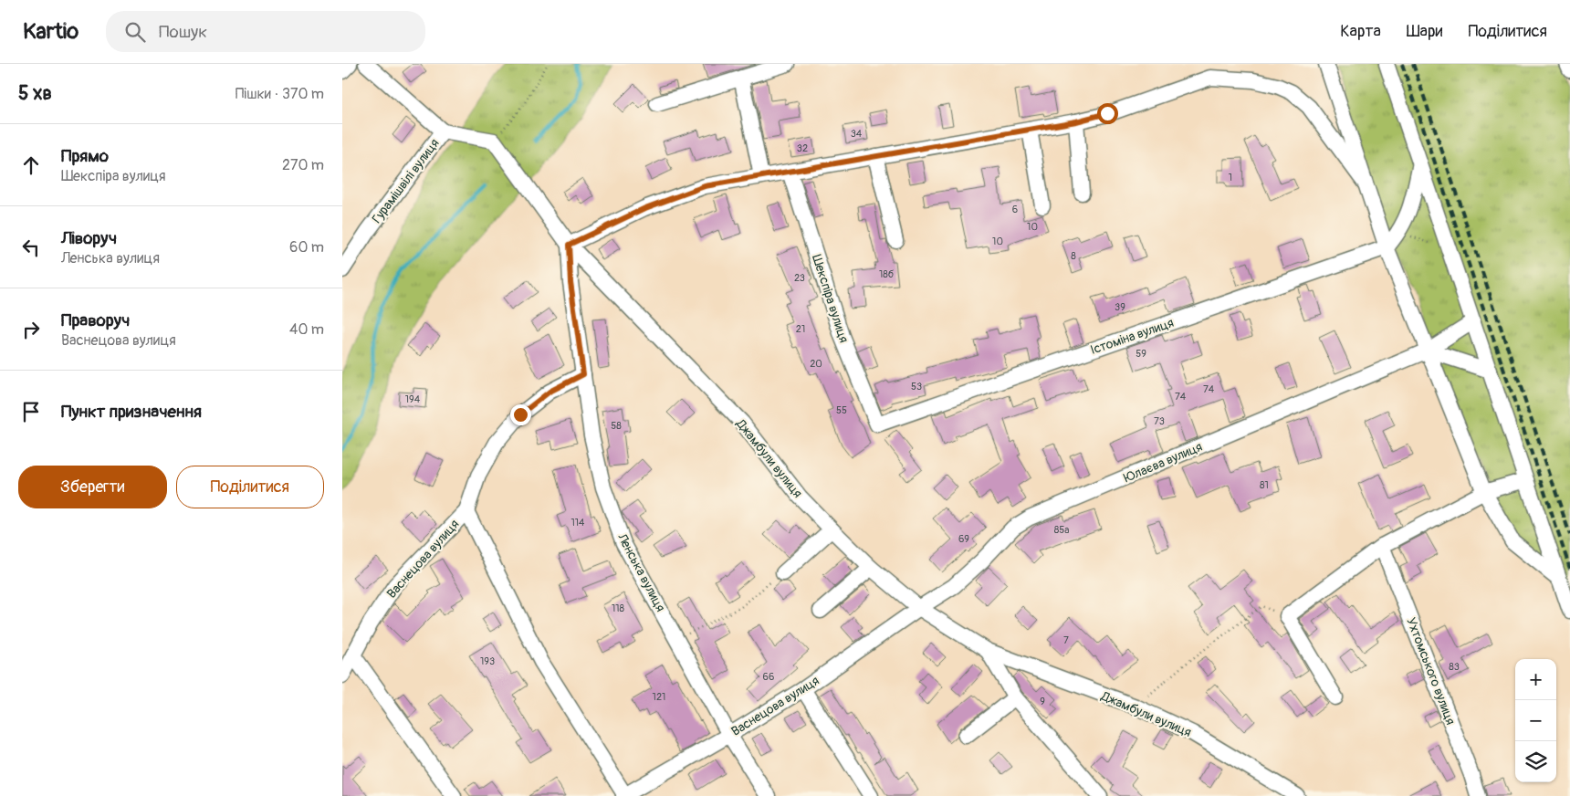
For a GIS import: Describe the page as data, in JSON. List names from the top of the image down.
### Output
{
  "streets": {
    "street": [
      "Гурамішвілі вулиця",
      "Шекспіра вулиця",
      "Істоміна вулиця",
      "Джамбули вулиця",
      "Юлаєва вулиця",
      "Васнецова вулиця",
      "Ленська вулиця",
      "Ухтомського вулиця"
    ]
  },
  "crossings": [
    ["Шекспіра вулиця", "Істоміна вулиця"],
    ["Джамбули вулиця", "Юлаєва вулиця"],
    ["Джамбули вулиця", "Васнецова вулиця"],
    ["Джамбули вулиця", "Ленська вулиця"],
    ["Юлаєва вулиця", "Васнецова вулиця"],
    ["Васнецова вулиця", "Ленська вулиця"]
  ],
  "house_numbers": [
    "34",
    "32",
    "1",
    "6",
    "10",
    "10",
    "8",
    "18б",
    "23",
    "39",
    "21",
    "59",
    "20",
    "53",
    "74",
    "74",
    "194",
    "55",
    "73",
    "58",
    "81",
    "114",
    "85а",
    "69",
    "118",
    "7",
    "193",
    "83",
    "66",
    "121",
    "9"
  ],
  "page": {
    "header": "Kartio",
    "search": "Пошук",
    "nav": ["Карта", "Шари", "Поділитися"],
    "heading": ["5 хв", "Пішки · 370 m"],
    "list": [
      ["Прямо", "Шекспіра вулиця", "270 m"],
      ["Ліворуч", "Ленська вулиця", "60 m"],
      ["Праворуч", "Васнецова вулиця", "40 m"],
      "Пункт призначення"
    ],
    "buttons": ["Зберегти", "Поділитися"],
    "map_buttons": ["+", "−"]
  }
}
